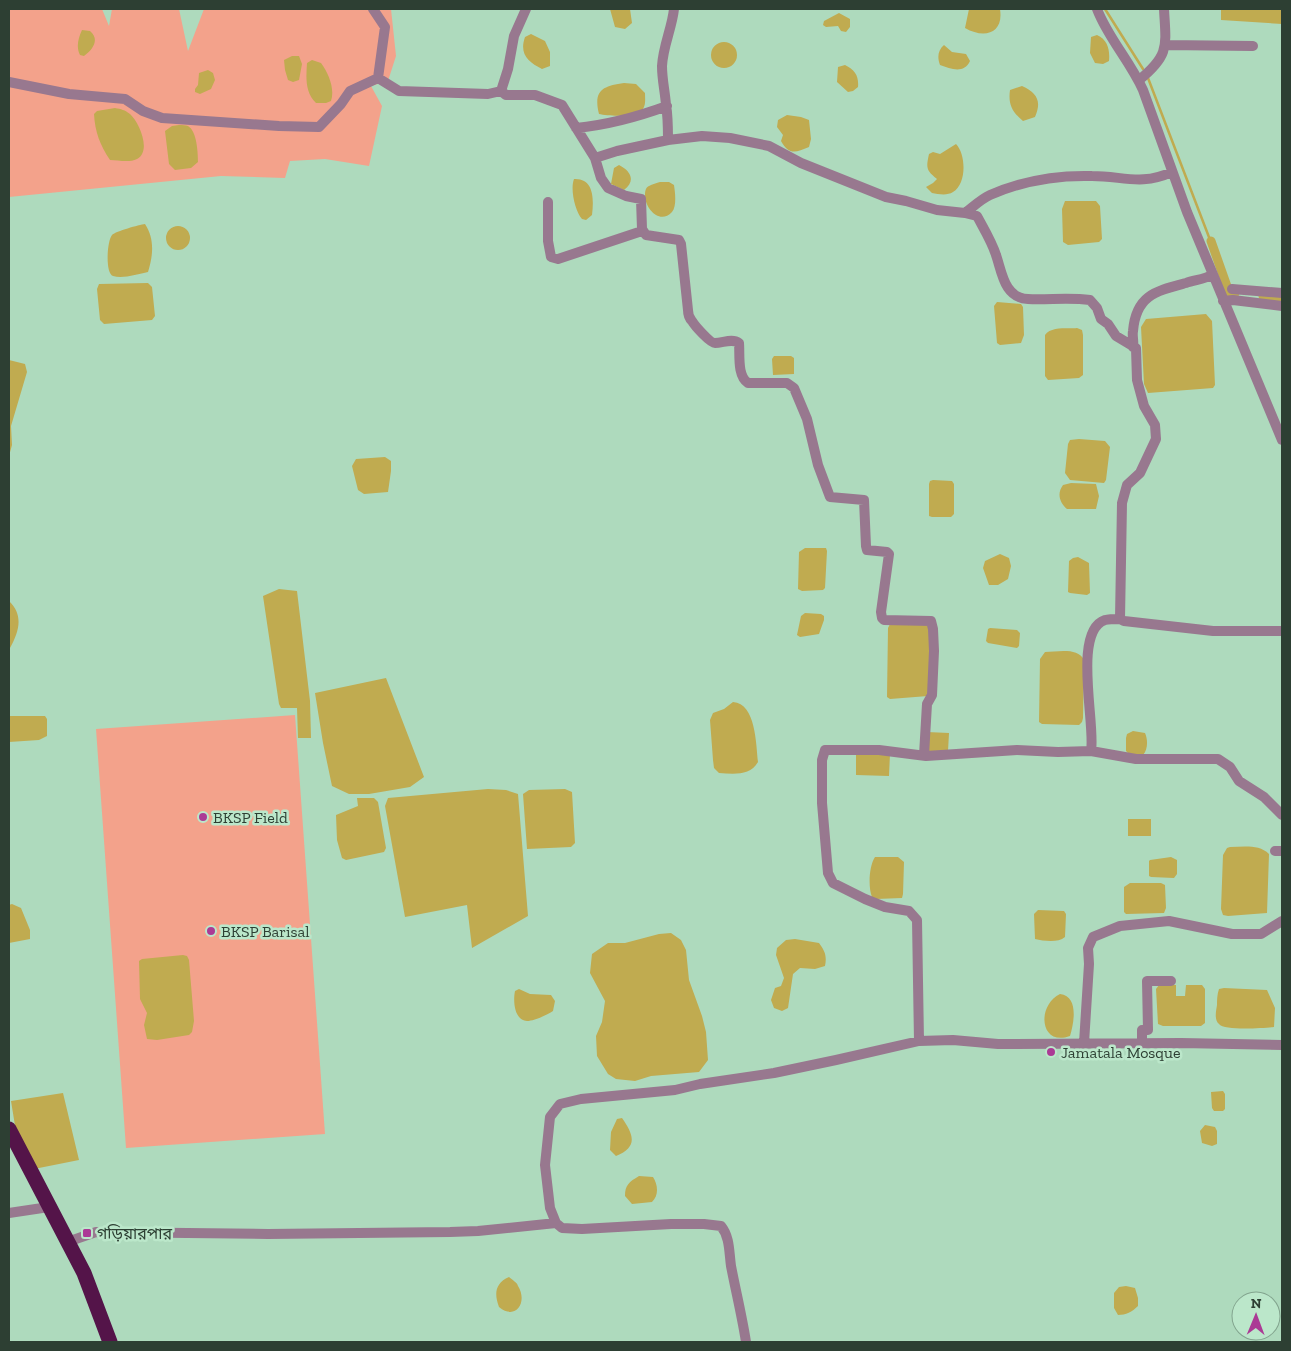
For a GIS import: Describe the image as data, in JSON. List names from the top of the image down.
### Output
{
  "places": {
    "other": ["BKSP Field", "BKSP Barisal", "Jamatala Mosque"],
    "transit": ["গড়িয়ারপার"]
  },
  "north": "top"
}
